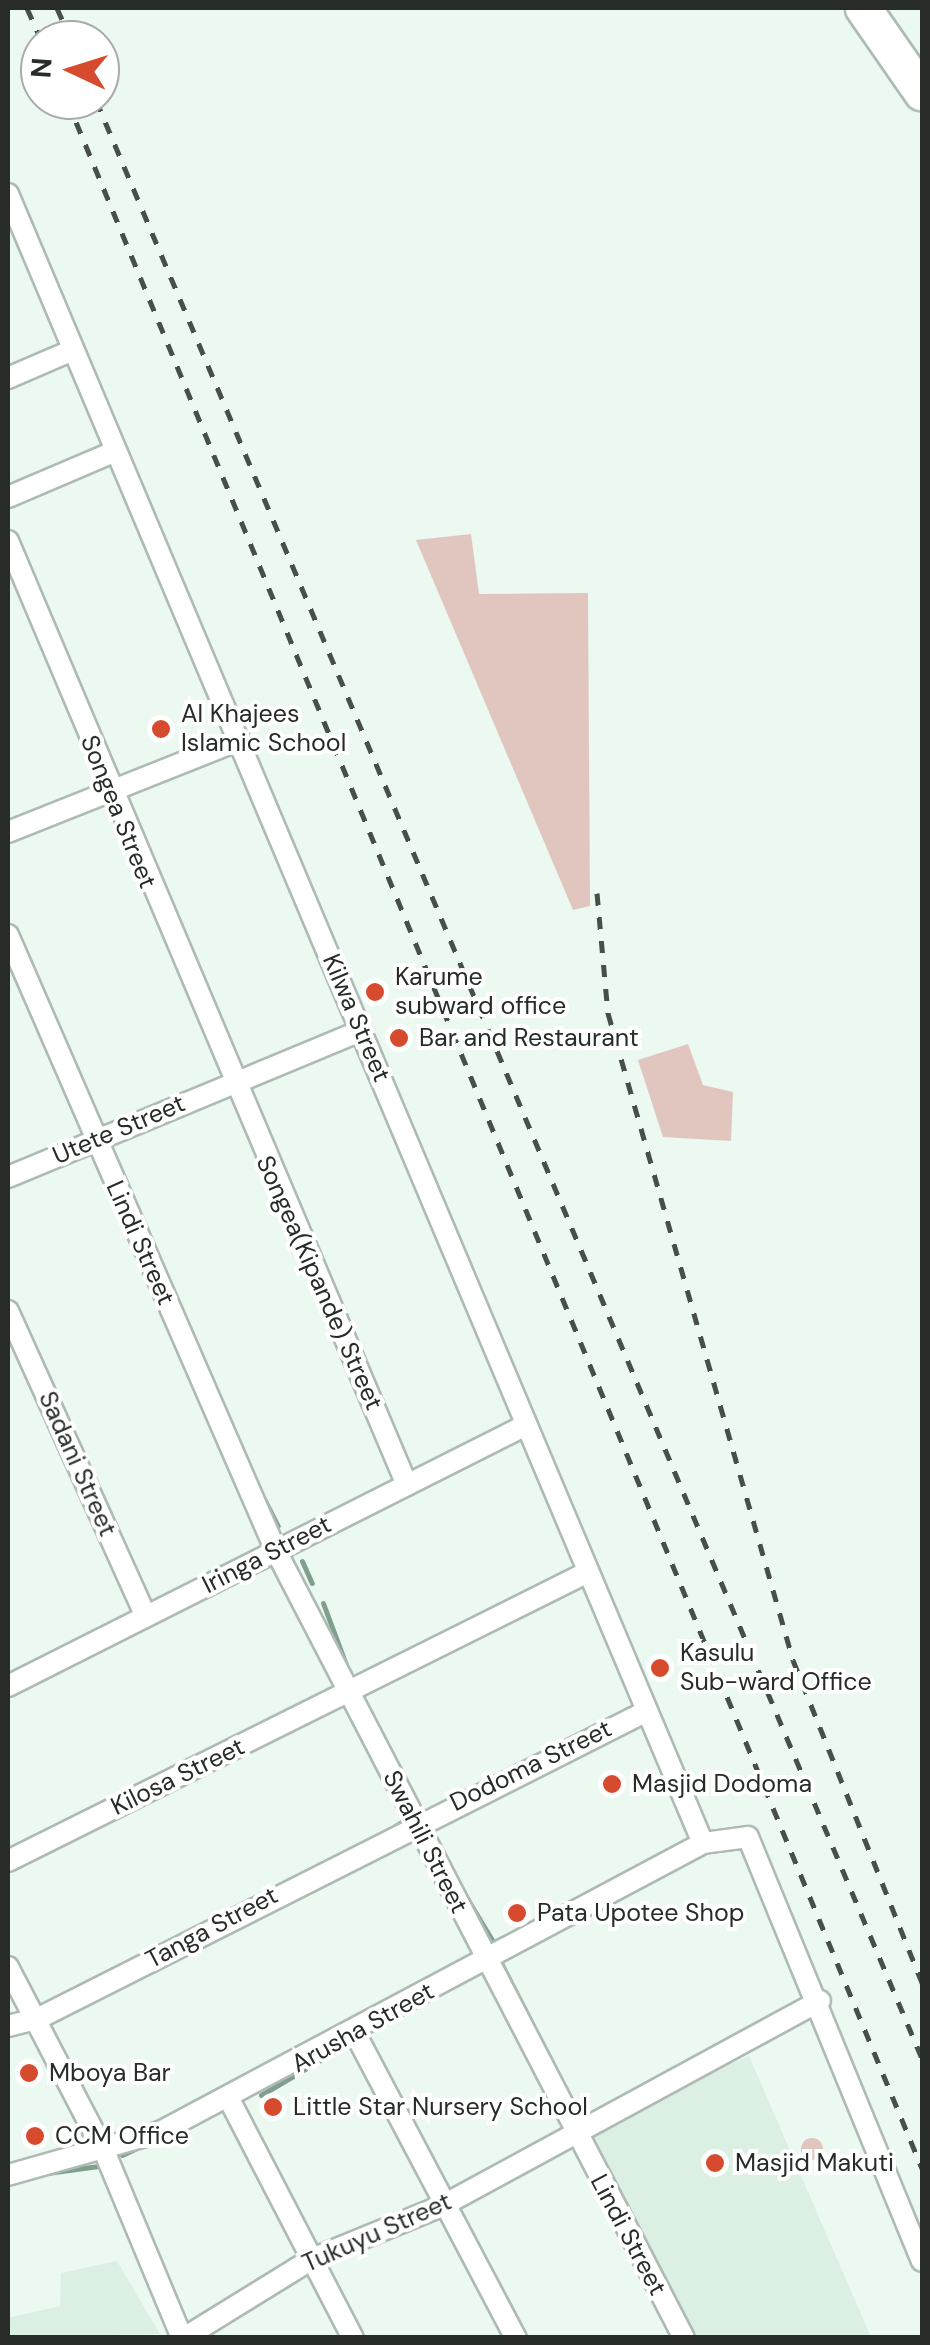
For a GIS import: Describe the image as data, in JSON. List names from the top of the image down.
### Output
{
  "streets": {
    "street": [
      "Songea Street",
      "Kilwa Street",
      "Utete Street",
      "Lindi Street",
      "Songea(Kipande) Street",
      "Sadani Street",
      "Iringa Street",
      "Dodoma Street",
      "Kilosa Street",
      "Swahili Street",
      "Tanga Street",
      "Arusha Street",
      "Tukuyu Street"
    ]
  },
  "crossings": [
    ["Songea Street", "Utete Street"],
    ["Songea Street", "Songea(Kipande) Street"],
    ["Kilwa Street", "Utete Street"],
    ["Kilwa Street", "Iringa Street"],
    ["Kilwa Street", "Dodoma Street"],
    ["Kilwa Street", "Kilosa Street"],
    ["Kilwa Street", "Arusha Street"],
    ["Utete Street", "Lindi Street"],
    ["Utete Street", "Songea(Kipande) Street"],
    ["Lindi Street", "Iringa Street"],
    ["Lindi Street", "Swahili Street"],
    ["Lindi Street", "Tukuyu Street"],
    ["Songea(Kipande) Street", "Iringa Street"],
    ["Sadani Street", "Iringa Street"],
    ["Iringa Street", "Swahili Street"],
    ["Dodoma Street", "Swahili Street"],
    ["Dodoma Street", "Tanga Street"],
    ["Kilosa Street", "Swahili Street"],
    ["Swahili Street", "Tanga Street"],
    ["Swahili Street", "Arusha Street"],
    ["Swahili Street", "Tukuyu Street"]
  ],
  "places": [
    "Al Khajees Islamic School",
    "Karume subward office",
    "Bar and Restaurant",
    "Kasulu Sub-ward Office",
    "Masjid Dodoma",
    "Pata Upotee Shop",
    "Mboya Bar",
    "Little Star Nursery School",
    "CCM Office",
    "Masjid Makuti"
  ],
  "north": "left"
}
